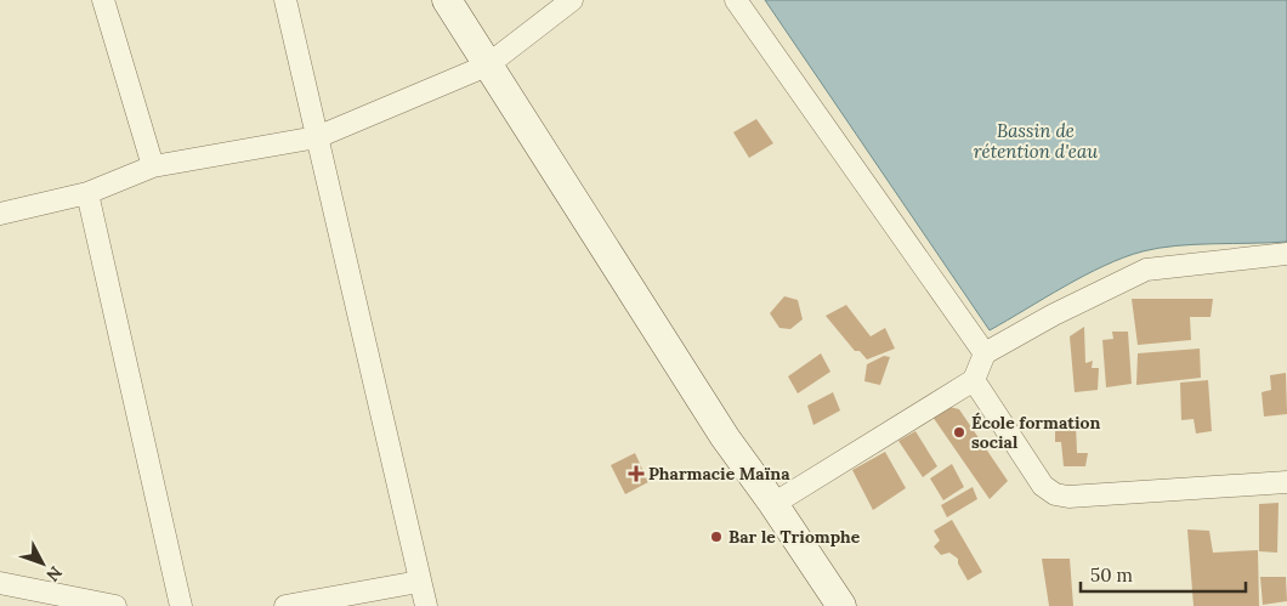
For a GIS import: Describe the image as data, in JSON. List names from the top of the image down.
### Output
{
  "water": ["Bassin de rétention d'eau"],
  "places": {
    "other": ["École formation social", "Bar le Triomphe"],
    "health": ["Pharmacie Maïna"]
  },
  "scale_bar": "50 m",
  "north": "bottom right"
}
